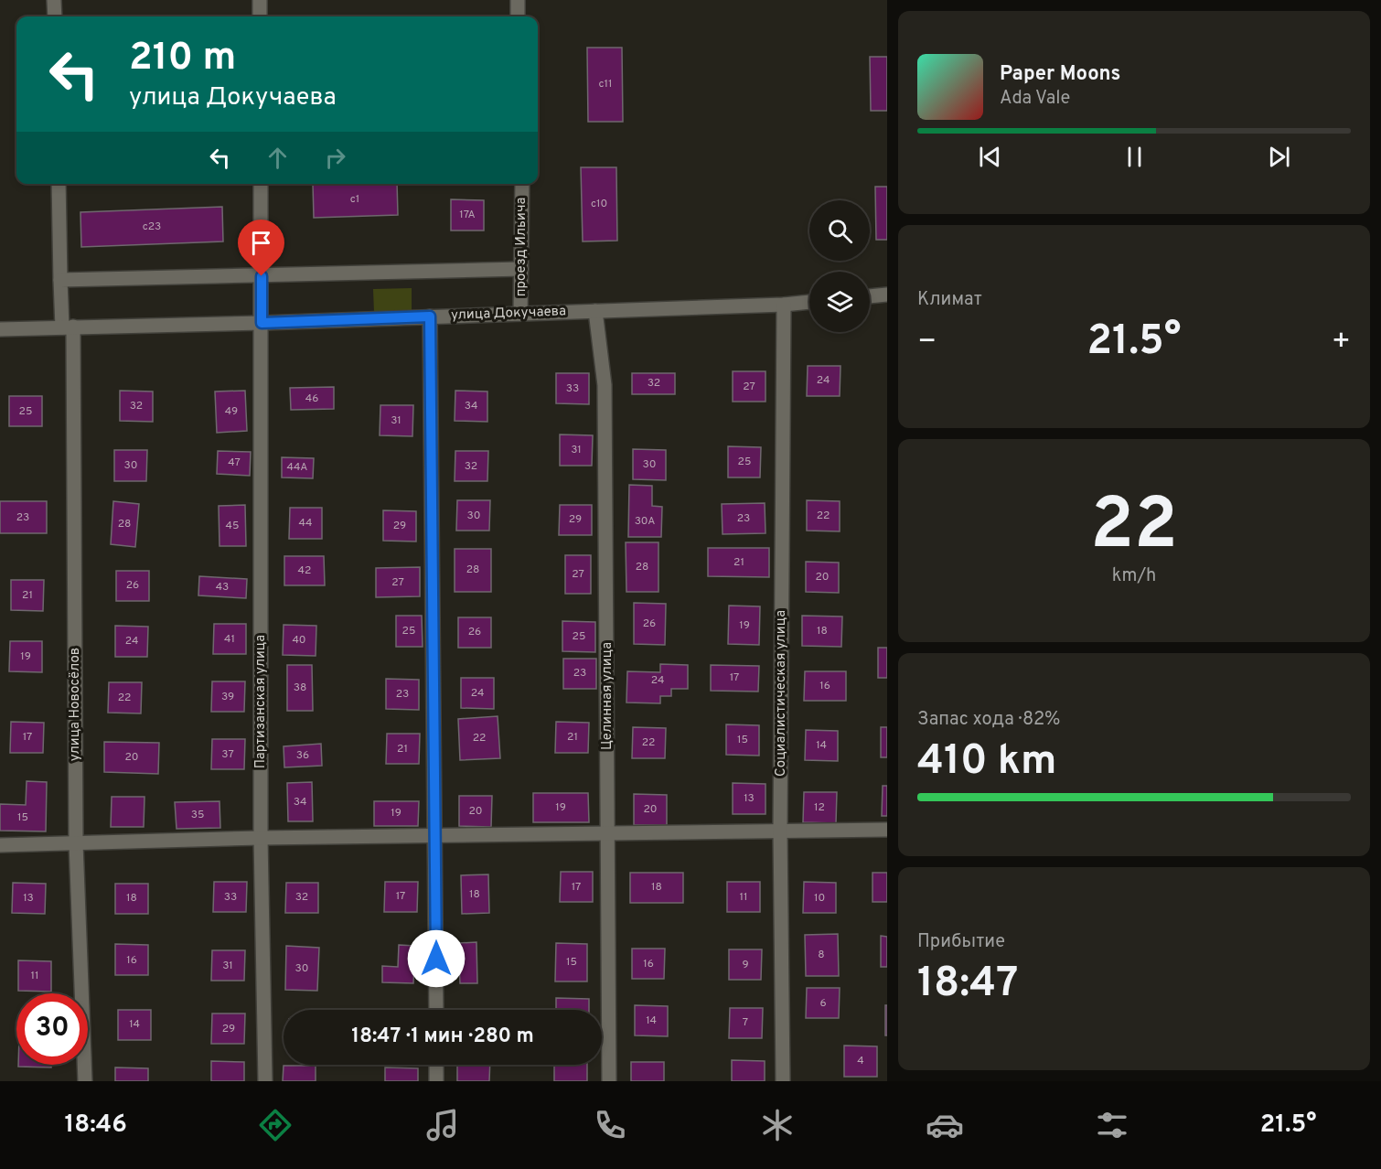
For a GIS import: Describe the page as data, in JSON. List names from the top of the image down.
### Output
{
  "streets": {
    "street": [
      "проезд Ильича",
      "улица Докучаева",
      "Социалистическая улица",
      "Целинная улица",
      "Партизанская улица",
      "улица Новосёлов"
    ]
  },
  "crossings": [
    ["проезд Ильича", "улица Докучаева"],
    ["улица Докучаева", "Социалистическая улица"],
    ["улица Докучаева", "Целинная улица"],
    ["улица Докучаева", "Партизанская улица"],
    ["улица Докучаева", "улица Новосёлов"]
  ],
  "house_numbers": [
    "с11",
    "с1",
    "с10",
    "17А",
    "с23",
    "24",
    "32",
    "27",
    "33",
    "46",
    "32",
    "34",
    "25",
    "49",
    "31",
    "31",
    "25",
    "47",
    "30",
    "30",
    "32",
    "44А",
    "30",
    "22",
    "23",
    "23",
    "29",
    "30А",
    "44",
    "28",
    "45",
    "29",
    "21",
    "28",
    "28",
    "42",
    "27",
    "20",
    "27",
    "26",
    "43",
    "21",
    "26",
    "19",
    "25",
    "18",
    "26",
    "25",
    "41",
    "40",
    "24",
    "19",
    "23",
    "17",
    "24",
    "16",
    "38",
    "24",
    "23",
    "39",
    "22",
    "17",
    "21",
    "22",
    "15",
    "22",
    "14",
    "21",
    "37",
    "36",
    "20",
    "13",
    "34",
    "19",
    "12",
    "20",
    "20",
    "19",
    "35",
    "15",
    "17",
    "18",
    "18",
    "17",
    "33",
    "32",
    "11",
    "13",
    "18",
    "10",
    "8",
    "16",
    "15",
    "16",
    "9",
    "31",
    "30",
    "11",
    "6",
    "14",
    "7",
    "14",
    "29",
    "4"
  ],
  "page": {
    "turn": ["210 m", "улица Докучаева"],
    "song": ["Paper Moons", "Ada Vale"],
    "tile": [
      "Климат",
      ["22", "km/h"],
      ["Запас хода · 82%", "410 km"],
      ["Прибытие", "18:47"]
    ],
    "heat": ["−", "21.5°", "+"],
    "limit": "30",
    "trip": "18:47 · 1 мин · 280 m",
    "tabs": ["18:46", "21.5°"]
  }
}
